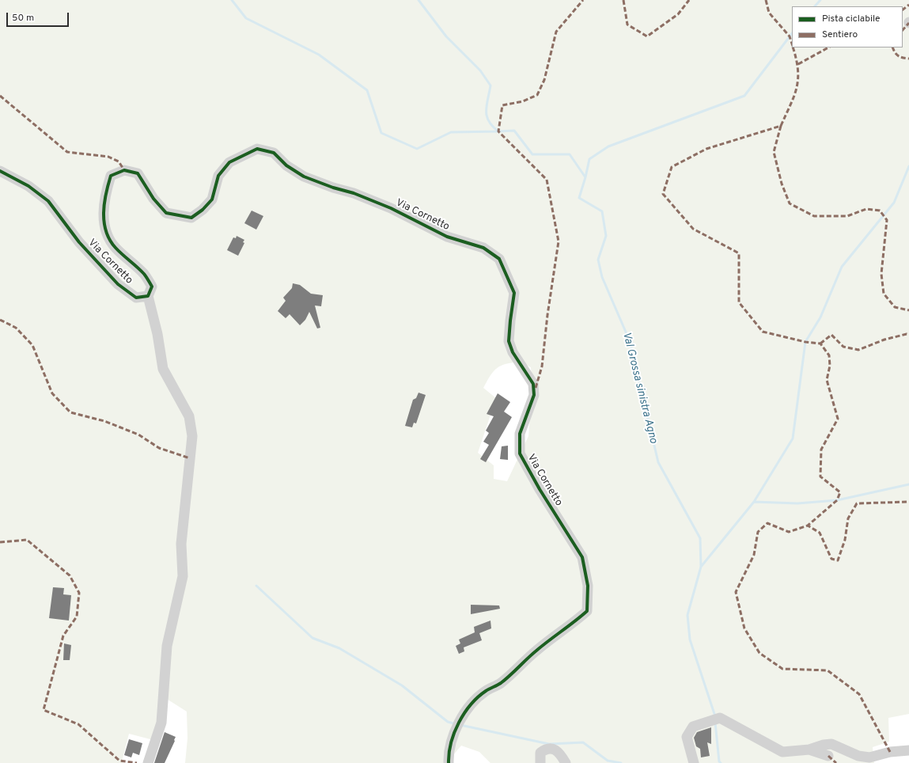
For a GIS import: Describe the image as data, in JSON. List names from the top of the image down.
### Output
{
  "streets": {
    "street": ["Via Cornetto"]
  },
  "water": ["Val Grossa sinistra Agno"],
  "legend": ["Pista ciclabile", "Sentiero"],
  "scale_bar": "50 m"
}
